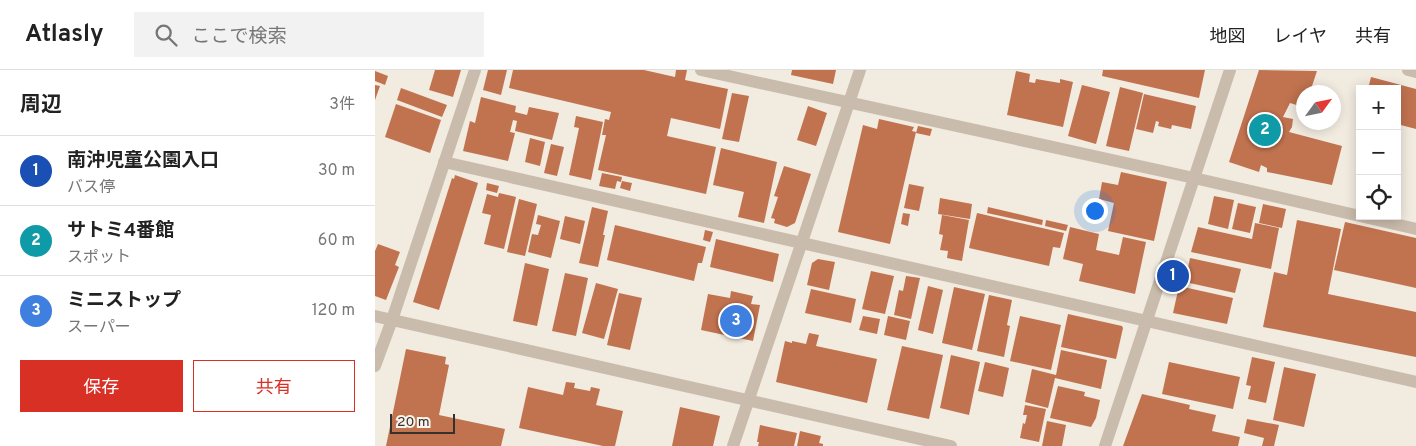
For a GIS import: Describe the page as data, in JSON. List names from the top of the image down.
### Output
{
  "scale_bar": "20 m",
  "north": "top right",
  "page": {
    "header": "Atlasly",
    "search": "ここで検索",
    "nav": ["地図", "レイヤ", "共有"],
    "heading": ["周辺", "3件"],
    "map_buttons": ["+", "−"],
    "pins": ["2", "1", "3"],
    "list": [
      {
        "mark": "1",
        "name": "南沖児童公園入口",
        "note": "バス停",
        "value": "30 m"
      },
      {
        "mark": "2",
        "name": "サトミ4番館",
        "note": "スポット",
        "value": "60 m"
      },
      {
        "mark": "3",
        "name": "ミニストップ",
        "note": "スーパー",
        "value": "120 m"
      }
    ],
    "buttons": ["保存", "共有"],
    "scale": "20 m"
  }
}
